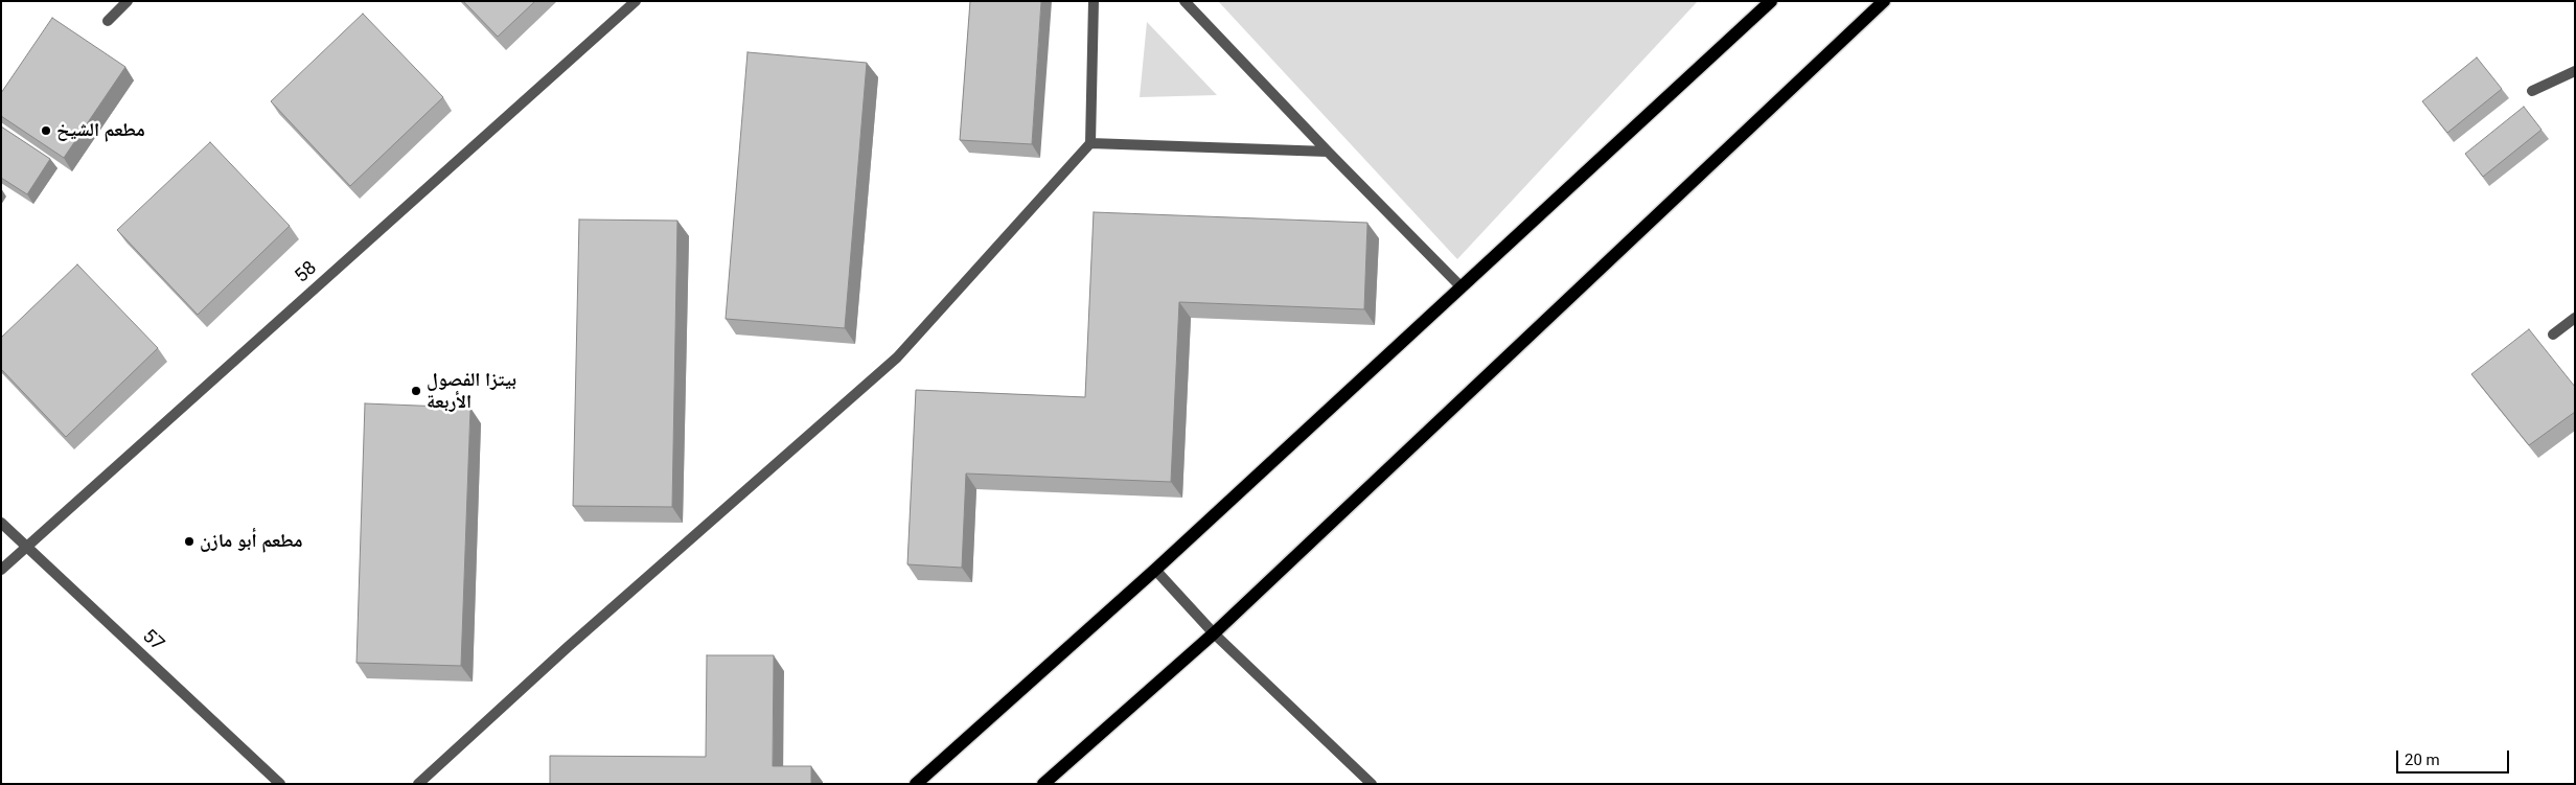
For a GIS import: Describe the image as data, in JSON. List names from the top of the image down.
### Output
{
  "streets": {
    "street": ["58", "57"]
  },
  "crossings": [
    ["58", "57"]
  ],
  "places": ["مطعم الشيخ", "بيتزا الفصول الأربعة", "مطعم أبو مازن"],
  "scale_bar": "20 m"
}
